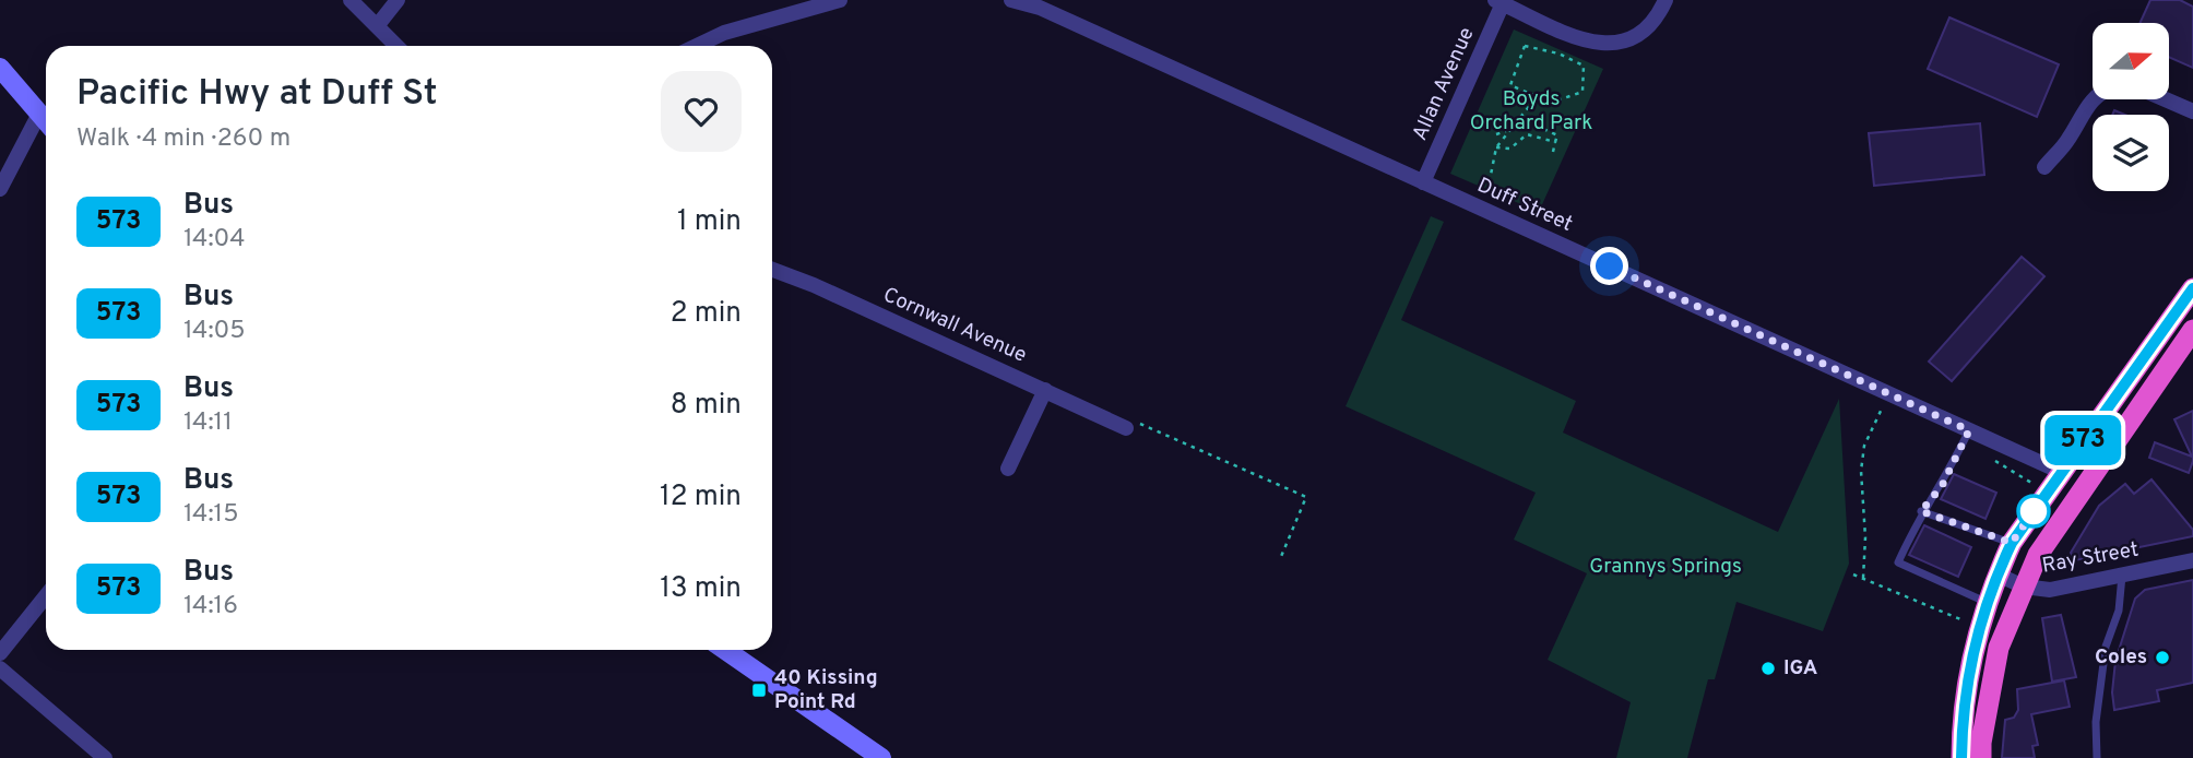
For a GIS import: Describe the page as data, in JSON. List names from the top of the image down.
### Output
{
  "streets": {
    "street": [
      "Allan Avenue",
      "Duff Street",
      "Cornwall Avenue",
      "Ray Street"
    ]
  },
  "crossings": [
    ["Allan Avenue", "Duff Street"]
  ],
  "parks": ["Boyds Orchard Park", "Grannys Springs"],
  "places": {
    "other": ["Coles", "IGA"],
    "transit": ["40 Kissing Point Rd"]
  },
  "lines": ["bus line 573"],
  "north": "right",
  "page": {
    "on_map": "573",
    "heading": ["Pacific Hwy at Duff St", "Walk · 4 min · 260 m"],
    "list": [
      {
        "mark": "573",
        "name": "Bus",
        "note": "14:04",
        "value": "1 min"
      },
      {
        "mark": "573",
        "name": "Bus",
        "note": "14:05",
        "value": "2 min"
      },
      {
        "mark": "573",
        "name": "Bus",
        "note": "14:11",
        "value": "8 min"
      },
      {
        "mark": "573",
        "name": "Bus",
        "note": "14:15",
        "value": "12 min"
      },
      {
        "mark": "573",
        "name": "Bus",
        "note": "14:16",
        "value": "13 min"
      }
    ]
  }
}
